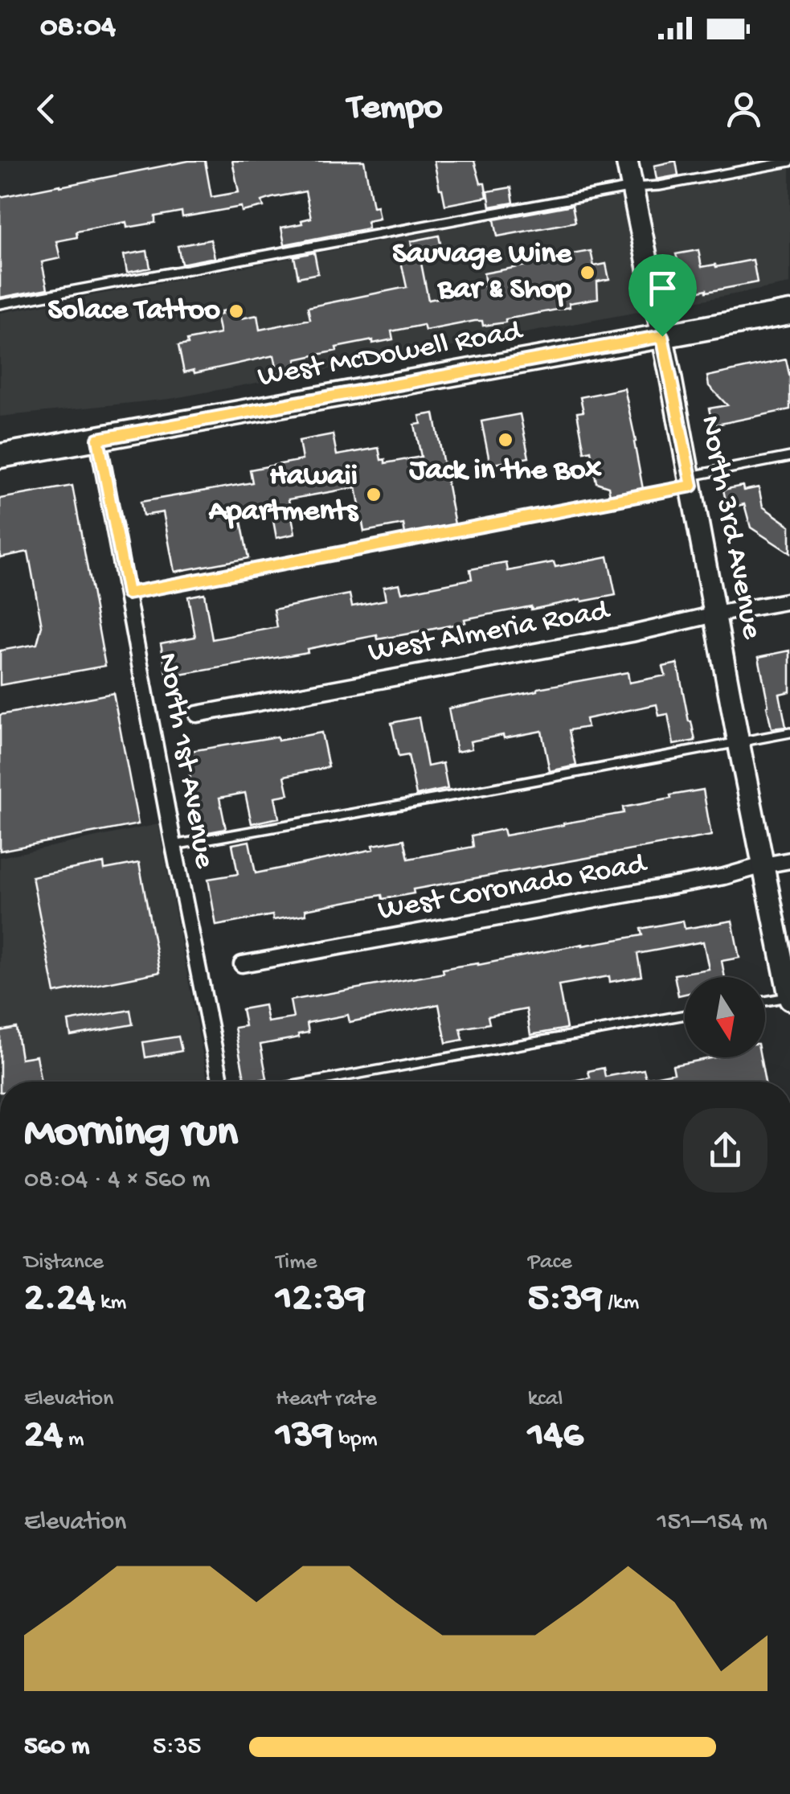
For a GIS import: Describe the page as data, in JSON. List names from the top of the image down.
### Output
{
  "streets": {
    "main road": ["West McDowell Road"],
    "street": [
      "North 3rd Avenue",
      "West Almeria Road",
      "North 1st Avenue",
      "West Coronado Road"
    ]
  },
  "crossings": [
    ["West McDowell Road", "North 3rd Avenue"],
    ["West McDowell Road", "North 1st Avenue"],
    ["North 3rd Avenue", "West Almeria Road"],
    ["North 3rd Avenue", "West Coronado Road"]
  ],
  "places": [
    "Sauvage Wine Bar & Shop",
    "Solace Tattoo",
    "Jack in the Box",
    "Hawaii Apartments"
  ],
  "north": "bottom",
  "page": {
    "status": "08:04",
    "header": "Tempo",
    "heading": ["Morning run", "08:04 · 4 × 560 m"],
    "stats": [
      ["Distance", "2.24 km"],
      ["Time", "12:39"],
      ["Pace", "5:39 /km"],
      ["Elevation", "24 m"],
      ["Heart rate", "139 bpm"],
      ["kcal", "146"]
    ],
    "chart": ["Elevation", "151–154 m"],
    "list": [
      {
        "name": "560 m",
        "note": "5:35"
      }
    ]
  }
}
